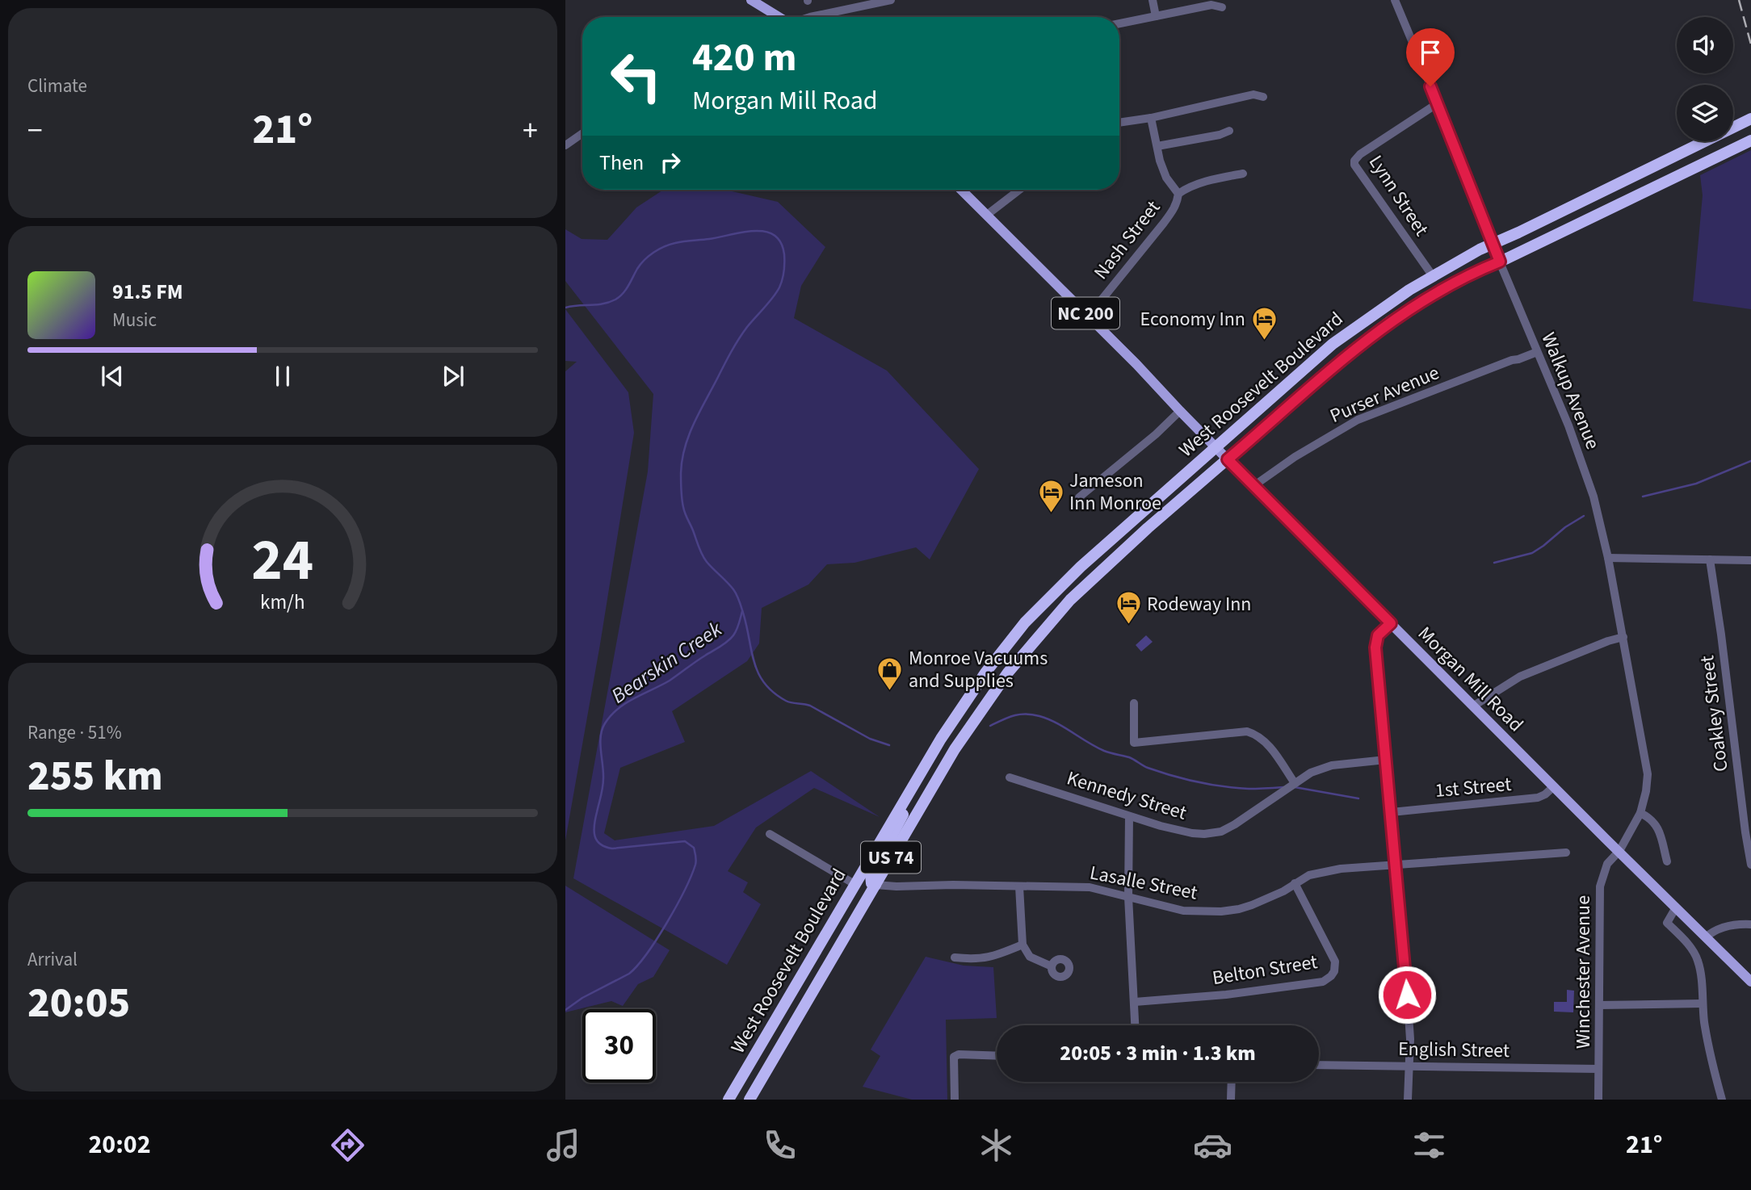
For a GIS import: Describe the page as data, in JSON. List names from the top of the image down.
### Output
{
  "streets": {
    "highway": ["West Roosevelt Boulevard", "US 74"],
    "main road": ["NC 200", "Morgan Mill Road"],
    "street": [
      "Lynn Street",
      "Nash Street",
      "Walkup Avenue",
      "Purser Avenue",
      "Coakley Street",
      "1st Street",
      "Kennedy Street",
      "Lasalle Street",
      "Belton Street",
      "Winchester Avenue",
      "English Street"
    ]
  },
  "crossings": [
    ["Lynn Street", "West Roosevelt Boulevard"],
    ["Lynn Street", "Walkup Avenue"],
    ["Nash Street", "Morgan Mill Road"],
    ["West Roosevelt Boulevard", "Walkup Avenue"],
    ["West Roosevelt Boulevard", "Morgan Mill Road"],
    ["West Roosevelt Boulevard", "Lasalle Street"],
    ["Walkup Avenue", "Purser Avenue"],
    ["Walkup Avenue", "Morgan Mill Road"],
    ["Walkup Avenue", "Winchester Avenue"],
    ["Purser Avenue", "Morgan Mill Road"],
    ["Morgan Mill Road", "1st Street"],
    ["Morgan Mill Road", "Winchester Avenue"],
    ["Lasalle Street", "Belton Street"],
    ["Winchester Avenue", "English Street"]
  ],
  "water": ["Bearskin Creek"],
  "places": {
    "hotel": ["Economy Inn", "Jameson Inn Monroe", "Rodeway Inn"],
    "shop": ["Monroe Vacuums and Supplies"]
  },
  "page": {
    "tile": [
      "Climate",
      ["Range · 51%", "255 km"],
      ["Arrival", "20:05"]
    ],
    "turn": ["420 m", "Morgan Mill Road"],
    "heat": ["−", "21°", "+"],
    "then": "Then",
    "song": ["91.5 FM", "Music"],
    "limit": "30",
    "trip": "20:05 · 3 min · 1.3 km",
    "tabs": ["20:02", "21°"],
    "gauge": ["24", "km/h"]
  }
}
